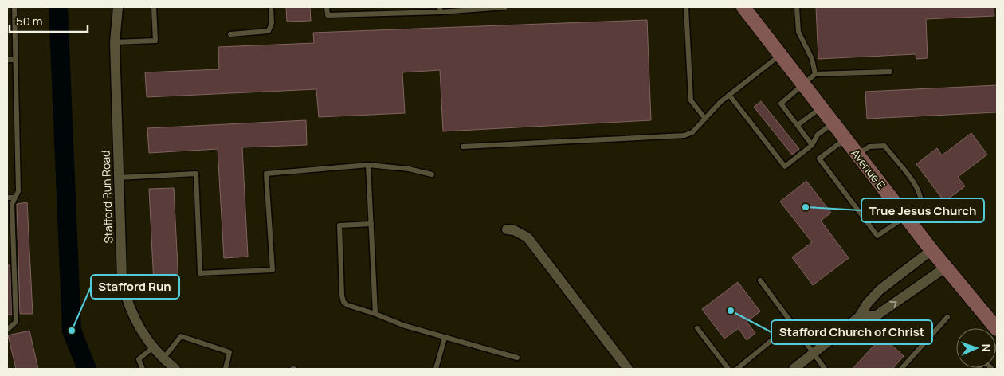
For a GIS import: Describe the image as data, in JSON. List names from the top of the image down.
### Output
{
  "streets": {
    "street": ["Avenue E", "Stafford Run Road"]
  },
  "places": ["True Jesus Church", "Stafford Church of Christ", "Stafford Run"],
  "scale_bar": "50 m",
  "north": "right"
}
